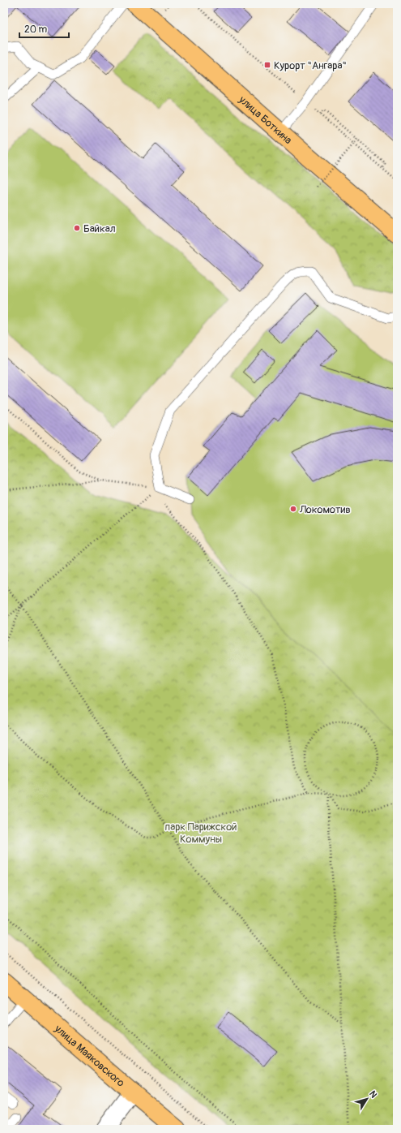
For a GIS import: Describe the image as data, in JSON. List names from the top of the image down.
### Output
{
  "streets": {
    "main road": ["улица Боткина", "улица Маяковского"]
  },
  "parks": ["парк Парижской Коммуны"],
  "places": {
    "transit": ["Курорт \"Ангара\""],
    "other": ["Байкал", "Локомотив"]
  },
  "scale_bar": "20 m",
  "north": "top right"
}
